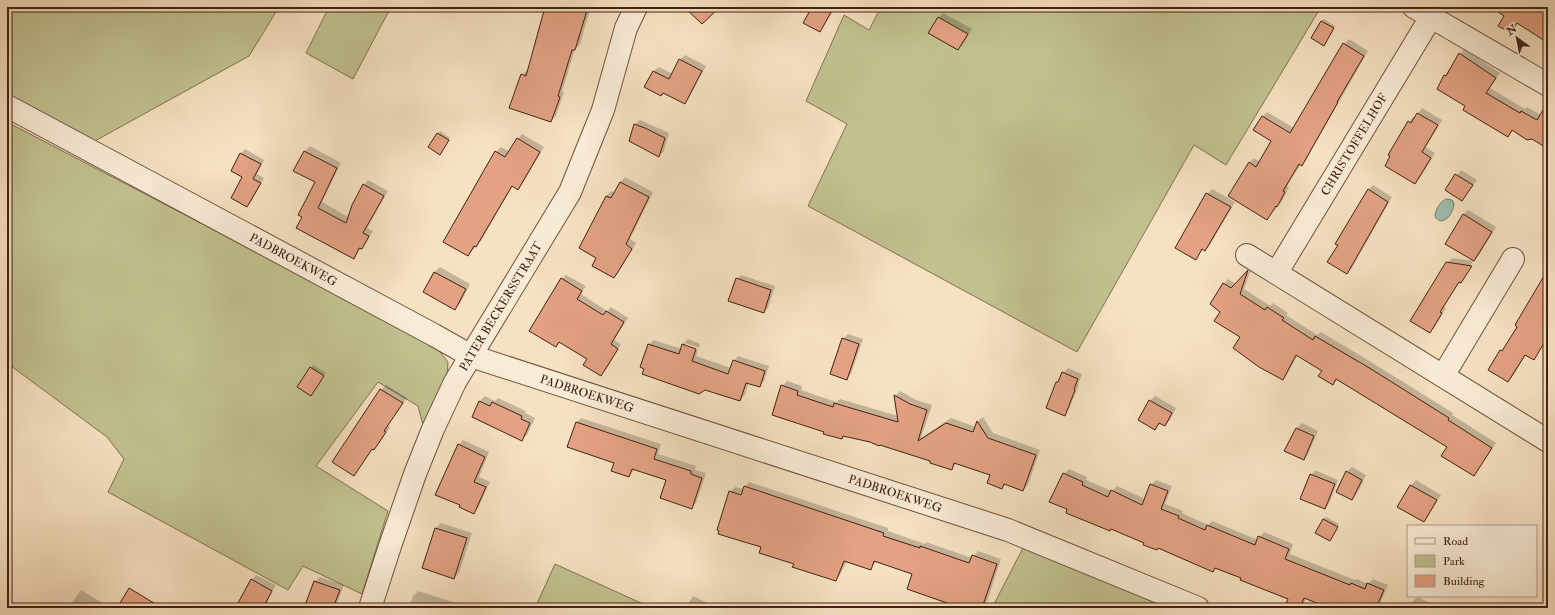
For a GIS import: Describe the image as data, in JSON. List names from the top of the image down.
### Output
{
  "streets": {
    "street": ["CHRISTOFFELHOF", "PADBROEKWEG", "PATER BECKERSSTRAAT"]
  },
  "crossings": [
    ["PADBROEKWEG", "PATER BECKERSSTRAAT"]
  ],
  "legend": ["Road", "Park", "Building"],
  "north": "top left"
}
